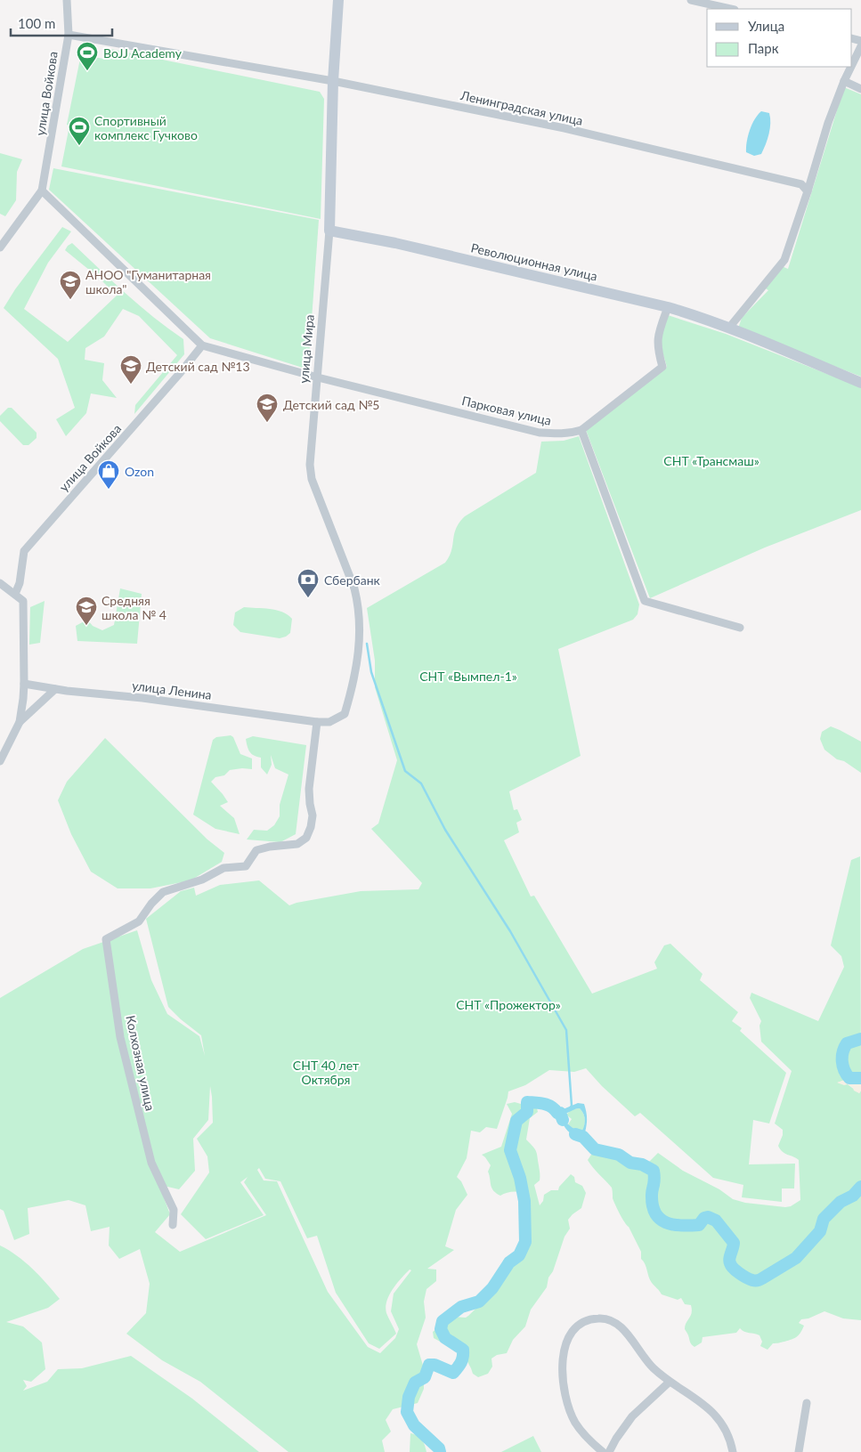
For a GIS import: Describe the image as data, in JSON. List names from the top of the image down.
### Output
{
  "streets": {
    "street": [
      "улица Войкова",
      "Ленинградская улица",
      "Революционная улица",
      "улица Мира",
      "Парковая улица",
      "улица Ленина",
      "Колхозная улица"
    ]
  },
  "crossings": [
    ["улица Войкова", "Ленинградская улица"],
    ["Ленинградская улица", "улица Мира"],
    ["Революционная улица", "улица Мира"],
    ["Революционная улица", "Парковая улица"],
    ["улица Мира", "Парковая улица"],
    ["улица Мира", "улица Ленина"],
    ["улица Мира", "Колхозная улица"],
    ["улица Ленина", "Колхозная улица"]
  ],
  "parks": [
    "СНТ «Трансмаш»",
    "СНТ «Вымпел-1»",
    "СНТ «Прожектор»",
    "СНТ 40 лет Октября"
  ],
  "places": {
    "sports": ["BoJJ Academy", "Спортивный комплекс Гучково"],
    "school or university": [
      "АНОО \"Гуманитарная школа\"",
      "Детский сад №13",
      "Детский сад №5",
      "Средняя школа № 4"
    ],
    "shop": ["Ozon"],
    "bank": ["Сбербанк"]
  },
  "legend": ["Улица", "Парк"],
  "scale_bar": "100 m"
}
